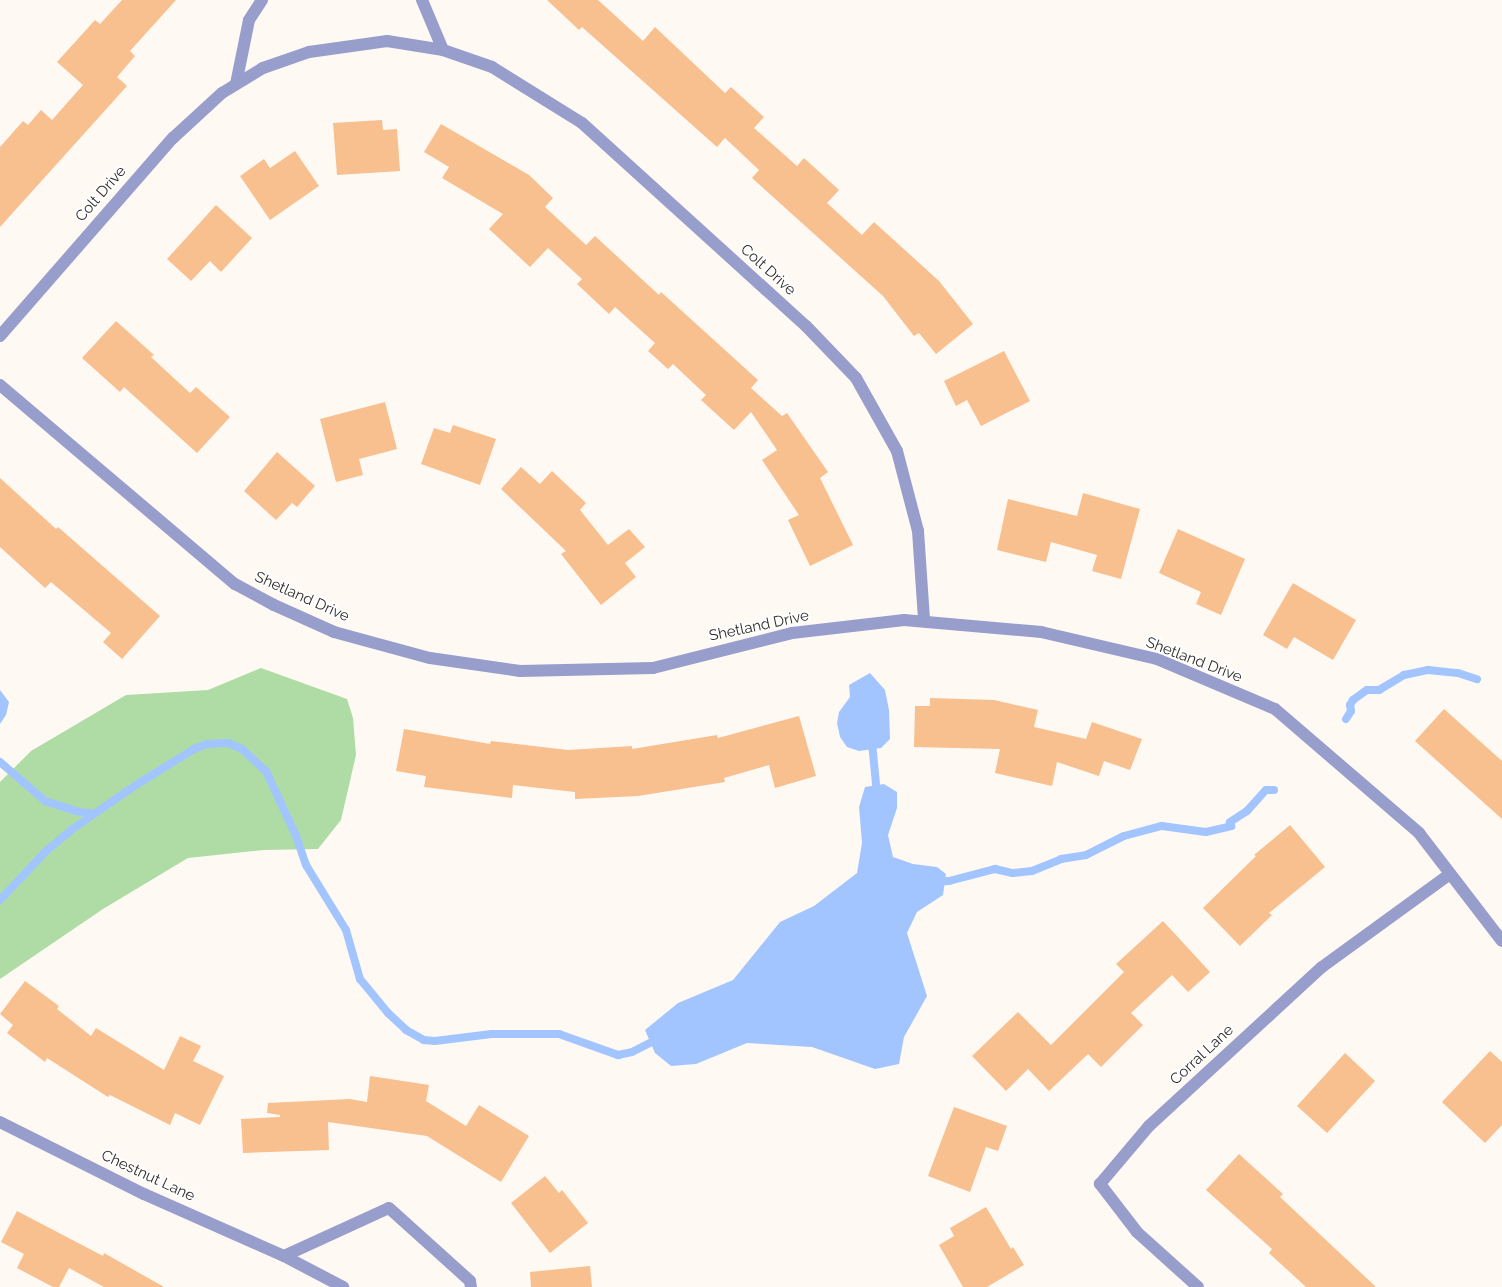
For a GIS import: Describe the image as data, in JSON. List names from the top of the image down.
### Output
{
  "streets": {
    "street": [
      "Colt Drive",
      "Shetland Drive",
      "Corral Lane",
      "Chestnut Lane"
    ]
  },
  "crossings": [
    ["Colt Drive", "Shetland Drive"],
    ["Shetland Drive", "Corral Lane"]
  ]
}
